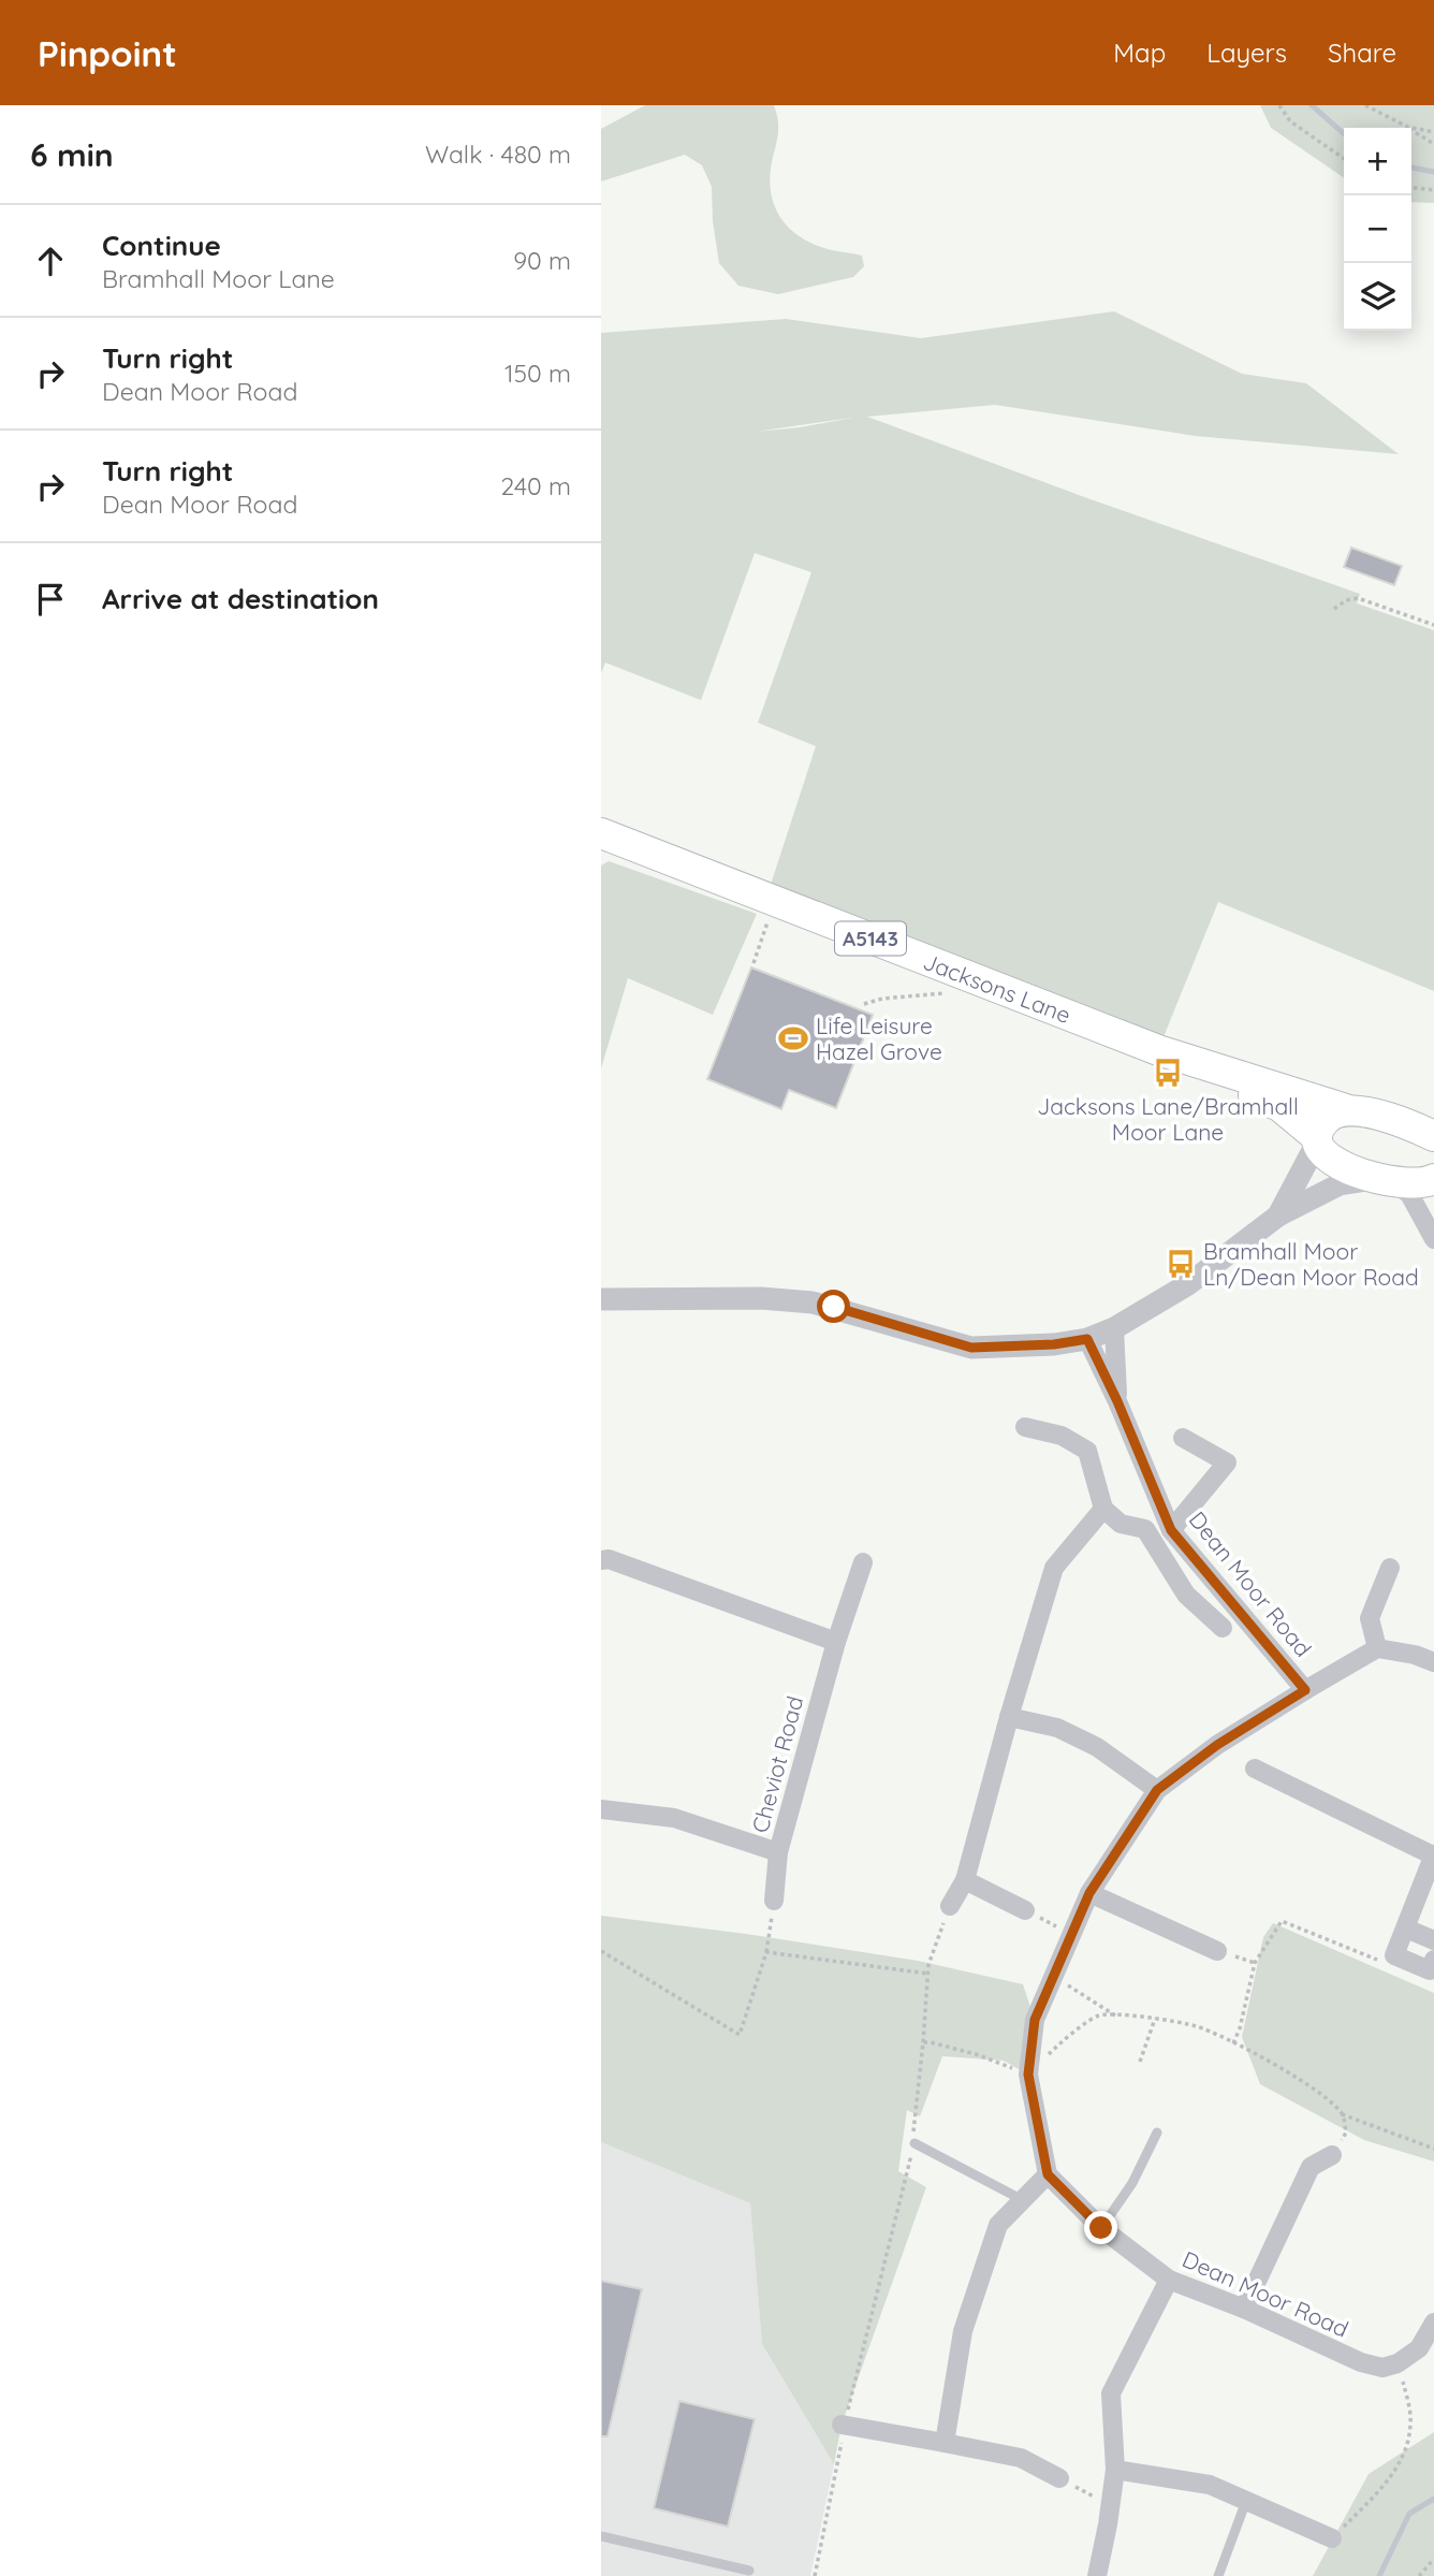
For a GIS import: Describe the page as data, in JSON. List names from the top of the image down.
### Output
{
  "streets": {
    "main road": ["A5143", "Jacksons Lane"],
    "street": ["Dean Moor Road", "Cheviot Road"]
  },
  "places": {
    "sports": ["Life Leisure Hazel Grove"],
    "bus stop": ["Jacksons Lane/Bramhall Moor Lane", "Bramhall Moor Ln/Dean Moor Road"]
  },
  "page": {
    "header": "Pinpoint",
    "nav": ["Map", "Layers", "Share"],
    "heading": ["6 min", "Walk · 480 m"],
    "map_buttons": ["+", "−"],
    "list": [
      ["Continue", "Bramhall Moor Lane", "90 m"],
      ["Turn right", "Dean Moor Road", "150 m"],
      ["Turn right", "Dean Moor Road", "240 m"],
      "Arrive at destination"
    ]
  }
}
